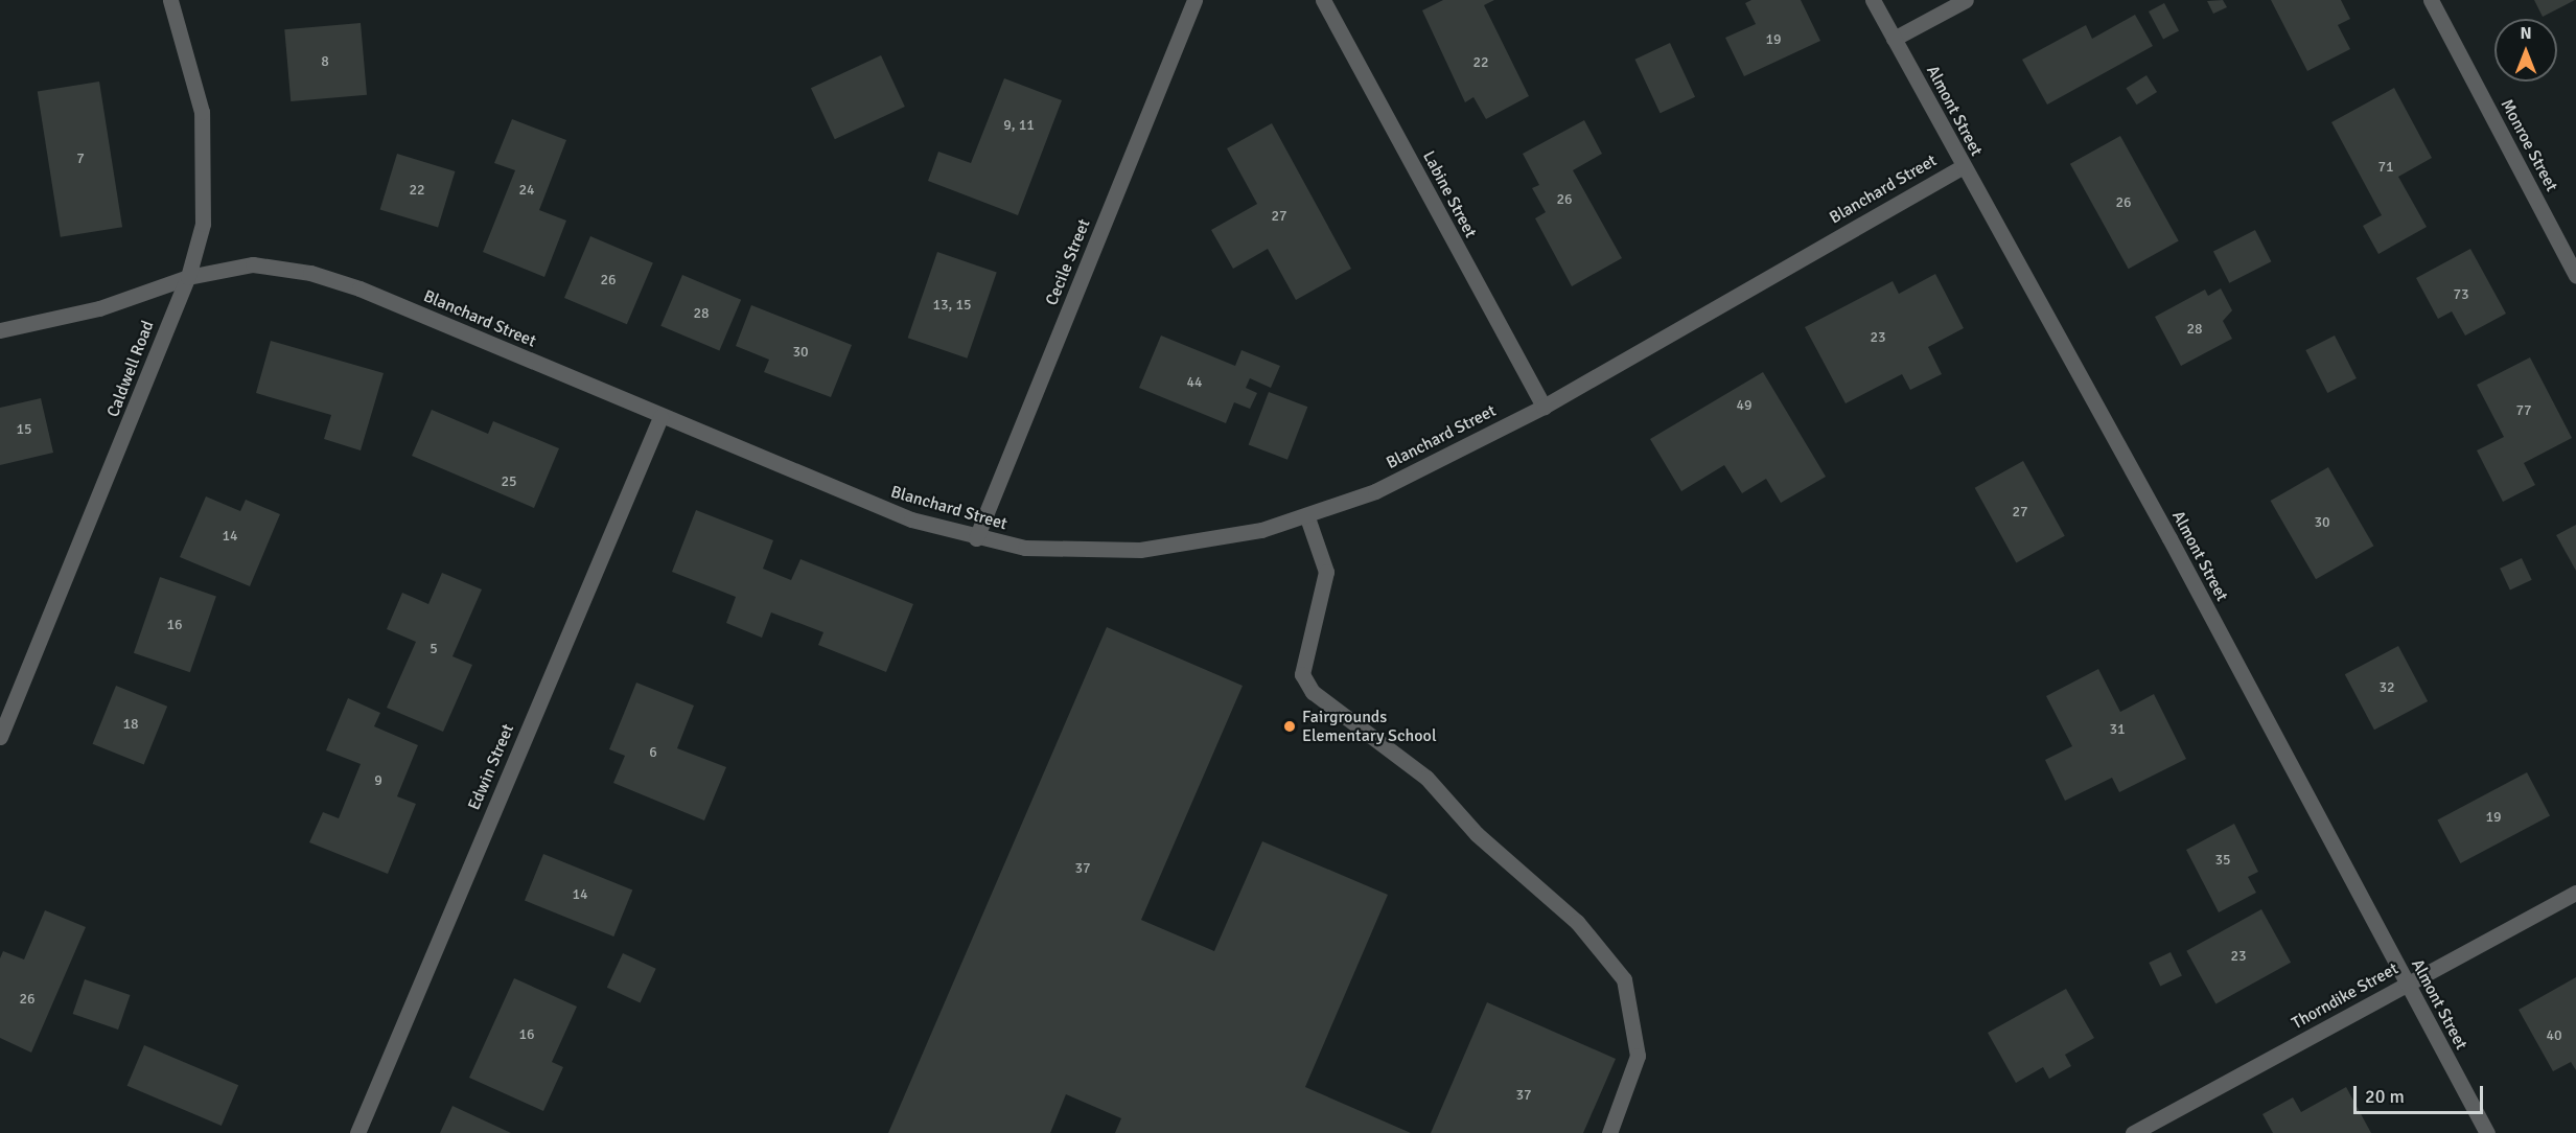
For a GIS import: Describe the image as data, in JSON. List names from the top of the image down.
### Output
{
  "streets": {
    "street": [
      "Almont Street",
      "Monroe Street",
      "Blanchard Street",
      "Labine Street",
      "Cecile Street",
      "Caldwell Road",
      "Edwin Street",
      "Thorndike Street"
    ]
  },
  "crossings": [
    ["Almont Street", "Blanchard Street"],
    ["Almont Street", "Thorndike Street"],
    ["Blanchard Street", "Labine Street"],
    ["Blanchard Street", "Cecile Street"],
    ["Blanchard Street", "Caldwell Road"],
    ["Blanchard Street", "Edwin Street"]
  ],
  "places": ["Fairgrounds Elementary School"],
  "house_numbers": [
    "19",
    "8",
    "22",
    "9, 11",
    "7",
    "71",
    "22",
    "24",
    "26",
    "26",
    "27",
    "26",
    "73",
    "13, 15",
    "28",
    "28",
    "23",
    "30",
    "44",
    "49",
    "77",
    "15",
    "25",
    "27",
    "30",
    "14",
    "16",
    "5",
    "32",
    "18",
    "31",
    "6",
    "9",
    "19",
    "35",
    "37",
    "14",
    "23",
    "26",
    "16",
    "40",
    "37"
  ],
  "scale_bar": "20 m",
  "north": "top"
}
